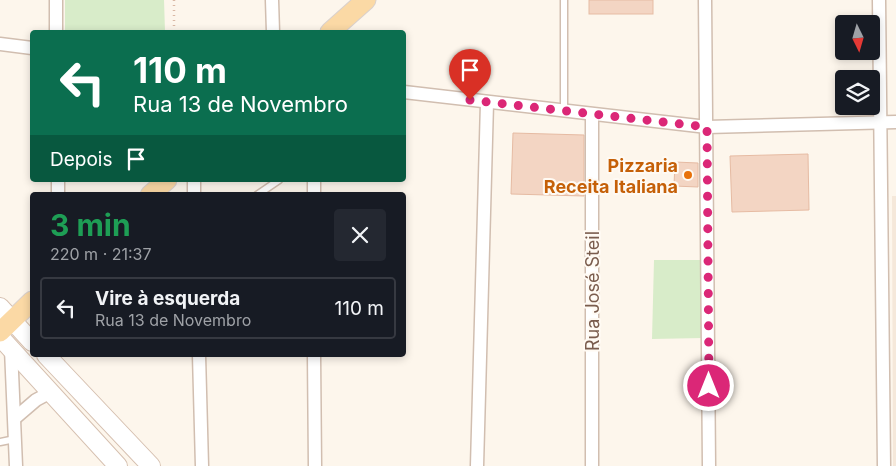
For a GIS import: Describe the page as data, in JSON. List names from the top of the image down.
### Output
{
  "streets": {
    "street": ["Rua José Steil"]
  },
  "places": ["Pizzaria Receita Italiana"],
  "north": "bottom",
  "page": {
    "turn": ["110 m", "Rua 13 de Novembro"],
    "then": "Depois",
    "heading": ["3 min", "220 m · 21:37"],
    "list": [
      {
        "name": "Vire à esquerda",
        "note": "Rua 13 de Novembro",
        "value": "110 m"
      }
    ]
  }
}
